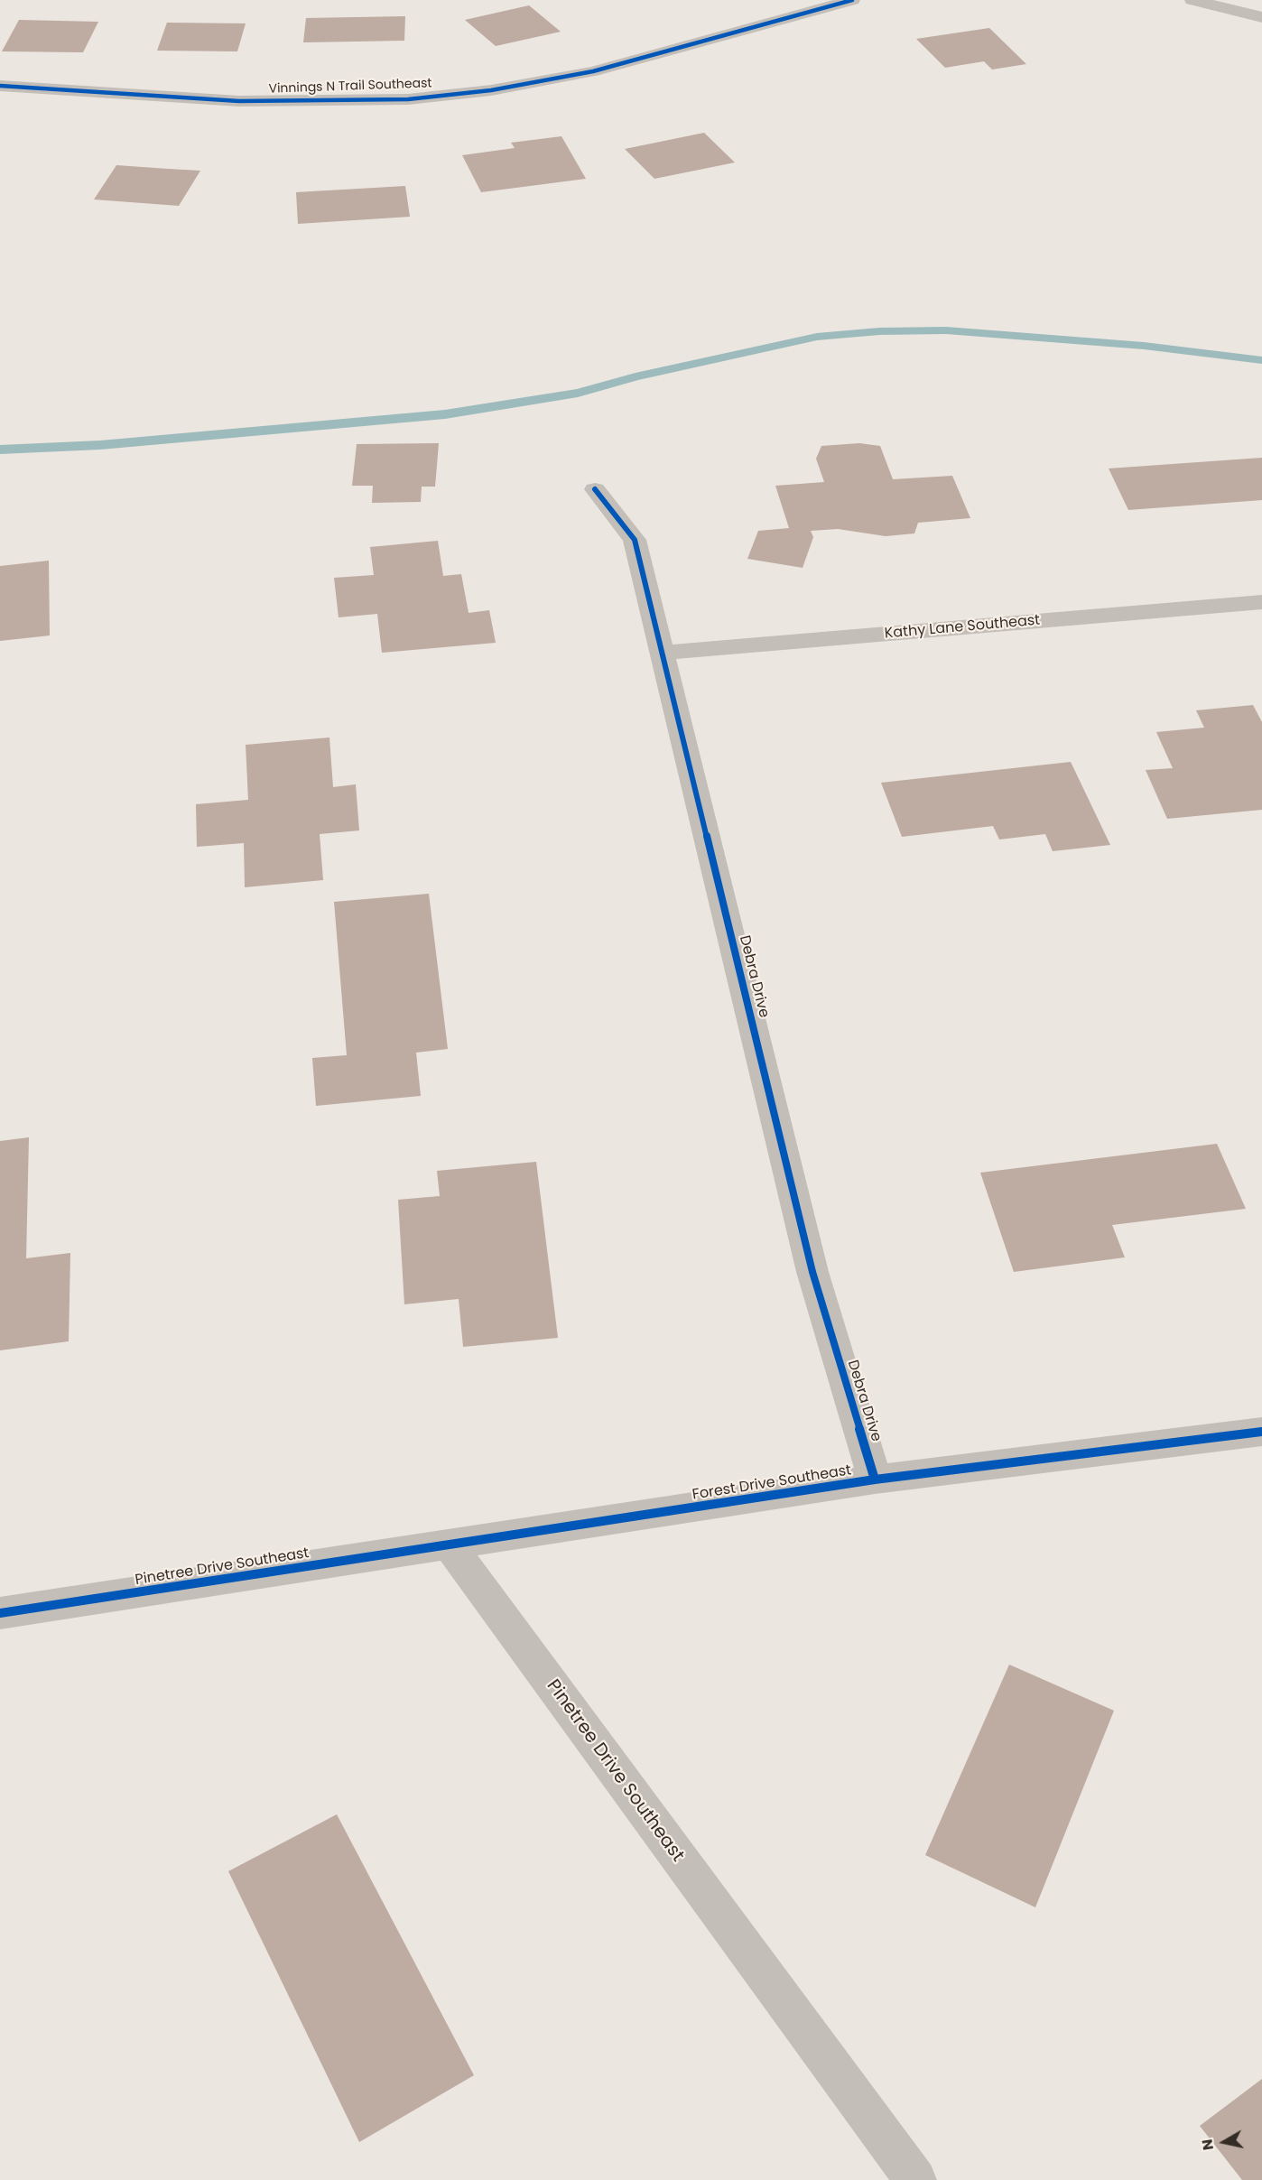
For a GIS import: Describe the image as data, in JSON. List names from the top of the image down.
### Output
{
  "streets": {
    "street": [
      "Vinnings N Trail Southeast",
      "Kathy Lane Southeast",
      "Debra Drive",
      "Forest Drive Southeast",
      "Pinetree Drive Southeast"
    ]
  },
  "crossings": [
    ["Kathy Lane Southeast", "Debra Drive"],
    ["Debra Drive", "Forest Drive Southeast"],
    ["Forest Drive Southeast", "Pinetree Drive Southeast"]
  ],
  "north": "left"
}
